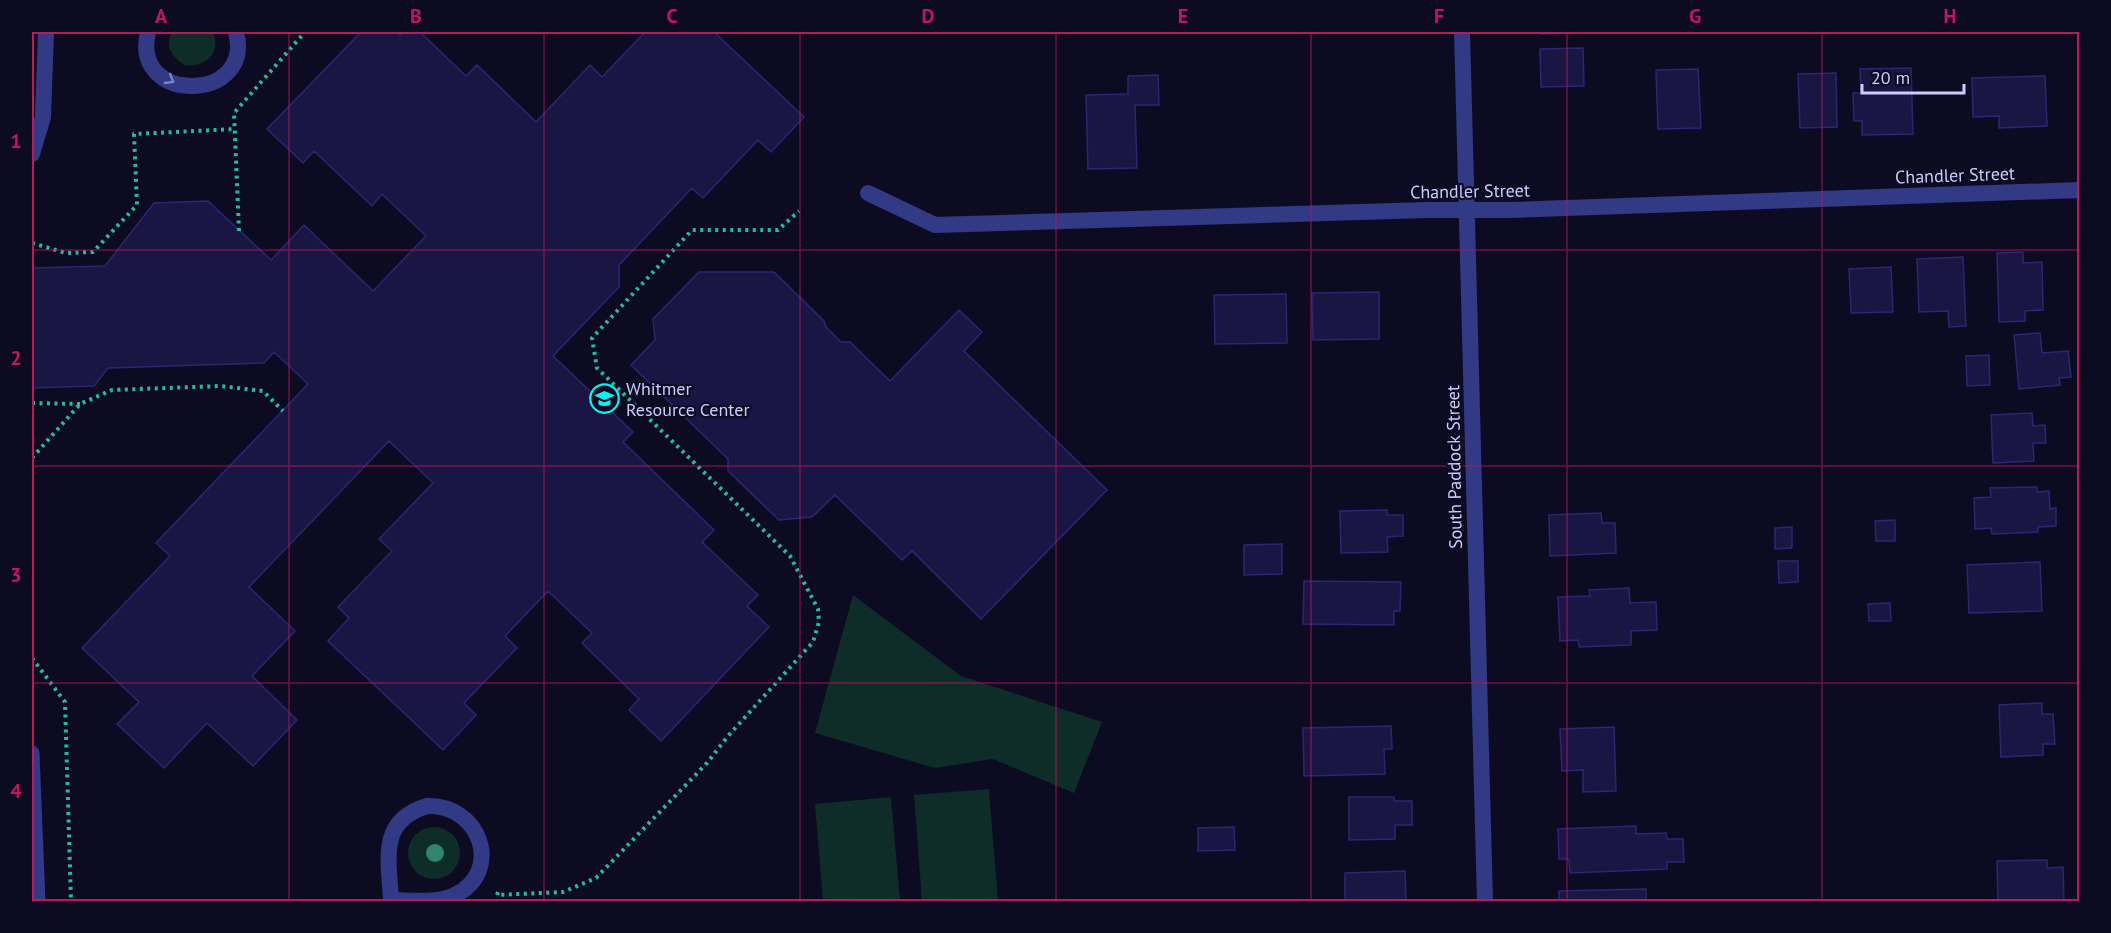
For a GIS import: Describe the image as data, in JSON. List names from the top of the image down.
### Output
{
  "streets": {
    "street": ["Chandler Street", "South Paddock Street"]
  },
  "crossings": [
    ["Chandler Street", "South Paddock Street"]
  ],
  "places": {
    "school or university": ["Whitmer Resource Center"]
  },
  "scale_bar": "20 m",
  "grid": {
    "columns": [
      "A",
      "B",
      "C",
      "D",
      "E",
      "F",
      "G",
      "H"
    ],
    "rows": [
      "1",
      "2",
      "3",
      "4"
    ]
  }
}
